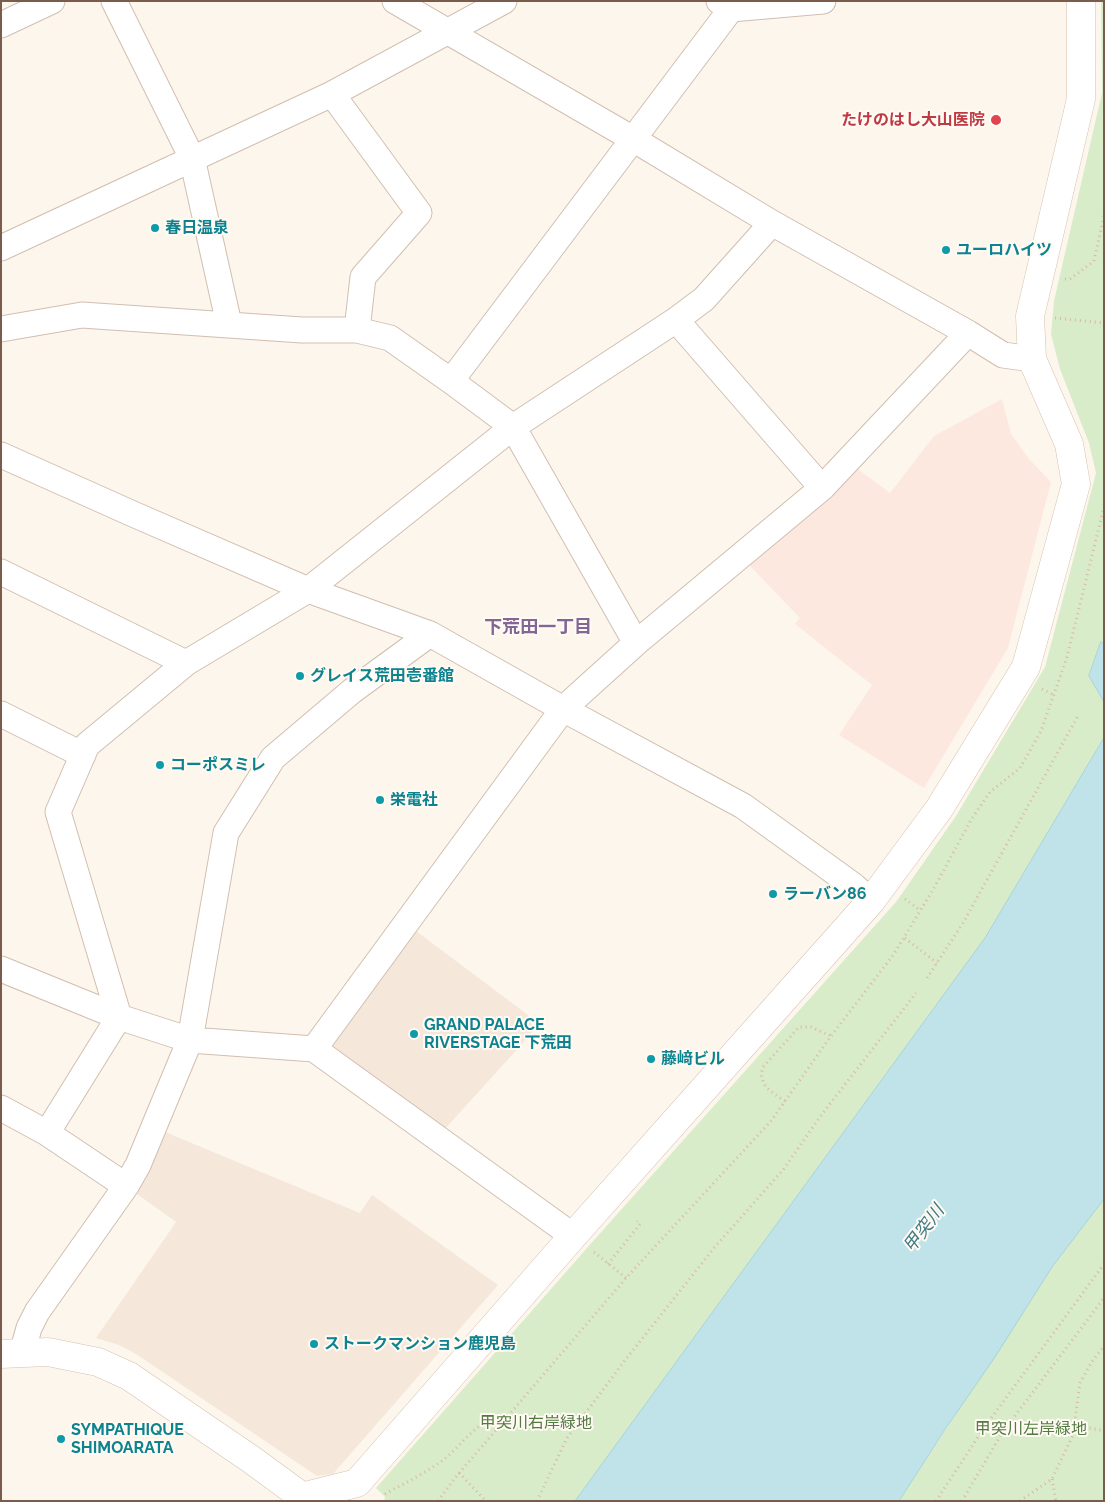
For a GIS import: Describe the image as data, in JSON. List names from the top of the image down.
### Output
{
  "districts": ["下荒田一丁目"],
  "water": ["甲突川"],
  "parks": ["甲突川右岸緑地", "甲突川左岸緑地"],
  "places": [
    "たけのはし大山医院",
    "春日温泉",
    "ユーロハイツ",
    "グレイス荒田壱番館",
    "コーポスミレ",
    "栄電社",
    "ラーバン86",
    "GRAND PALACE RIVERSTAGE 下荒田",
    "藤﨑ビル",
    "ストークマンション鹿児島",
    "SYMPATHIQUE SHIMOARATA"
  ]
}
